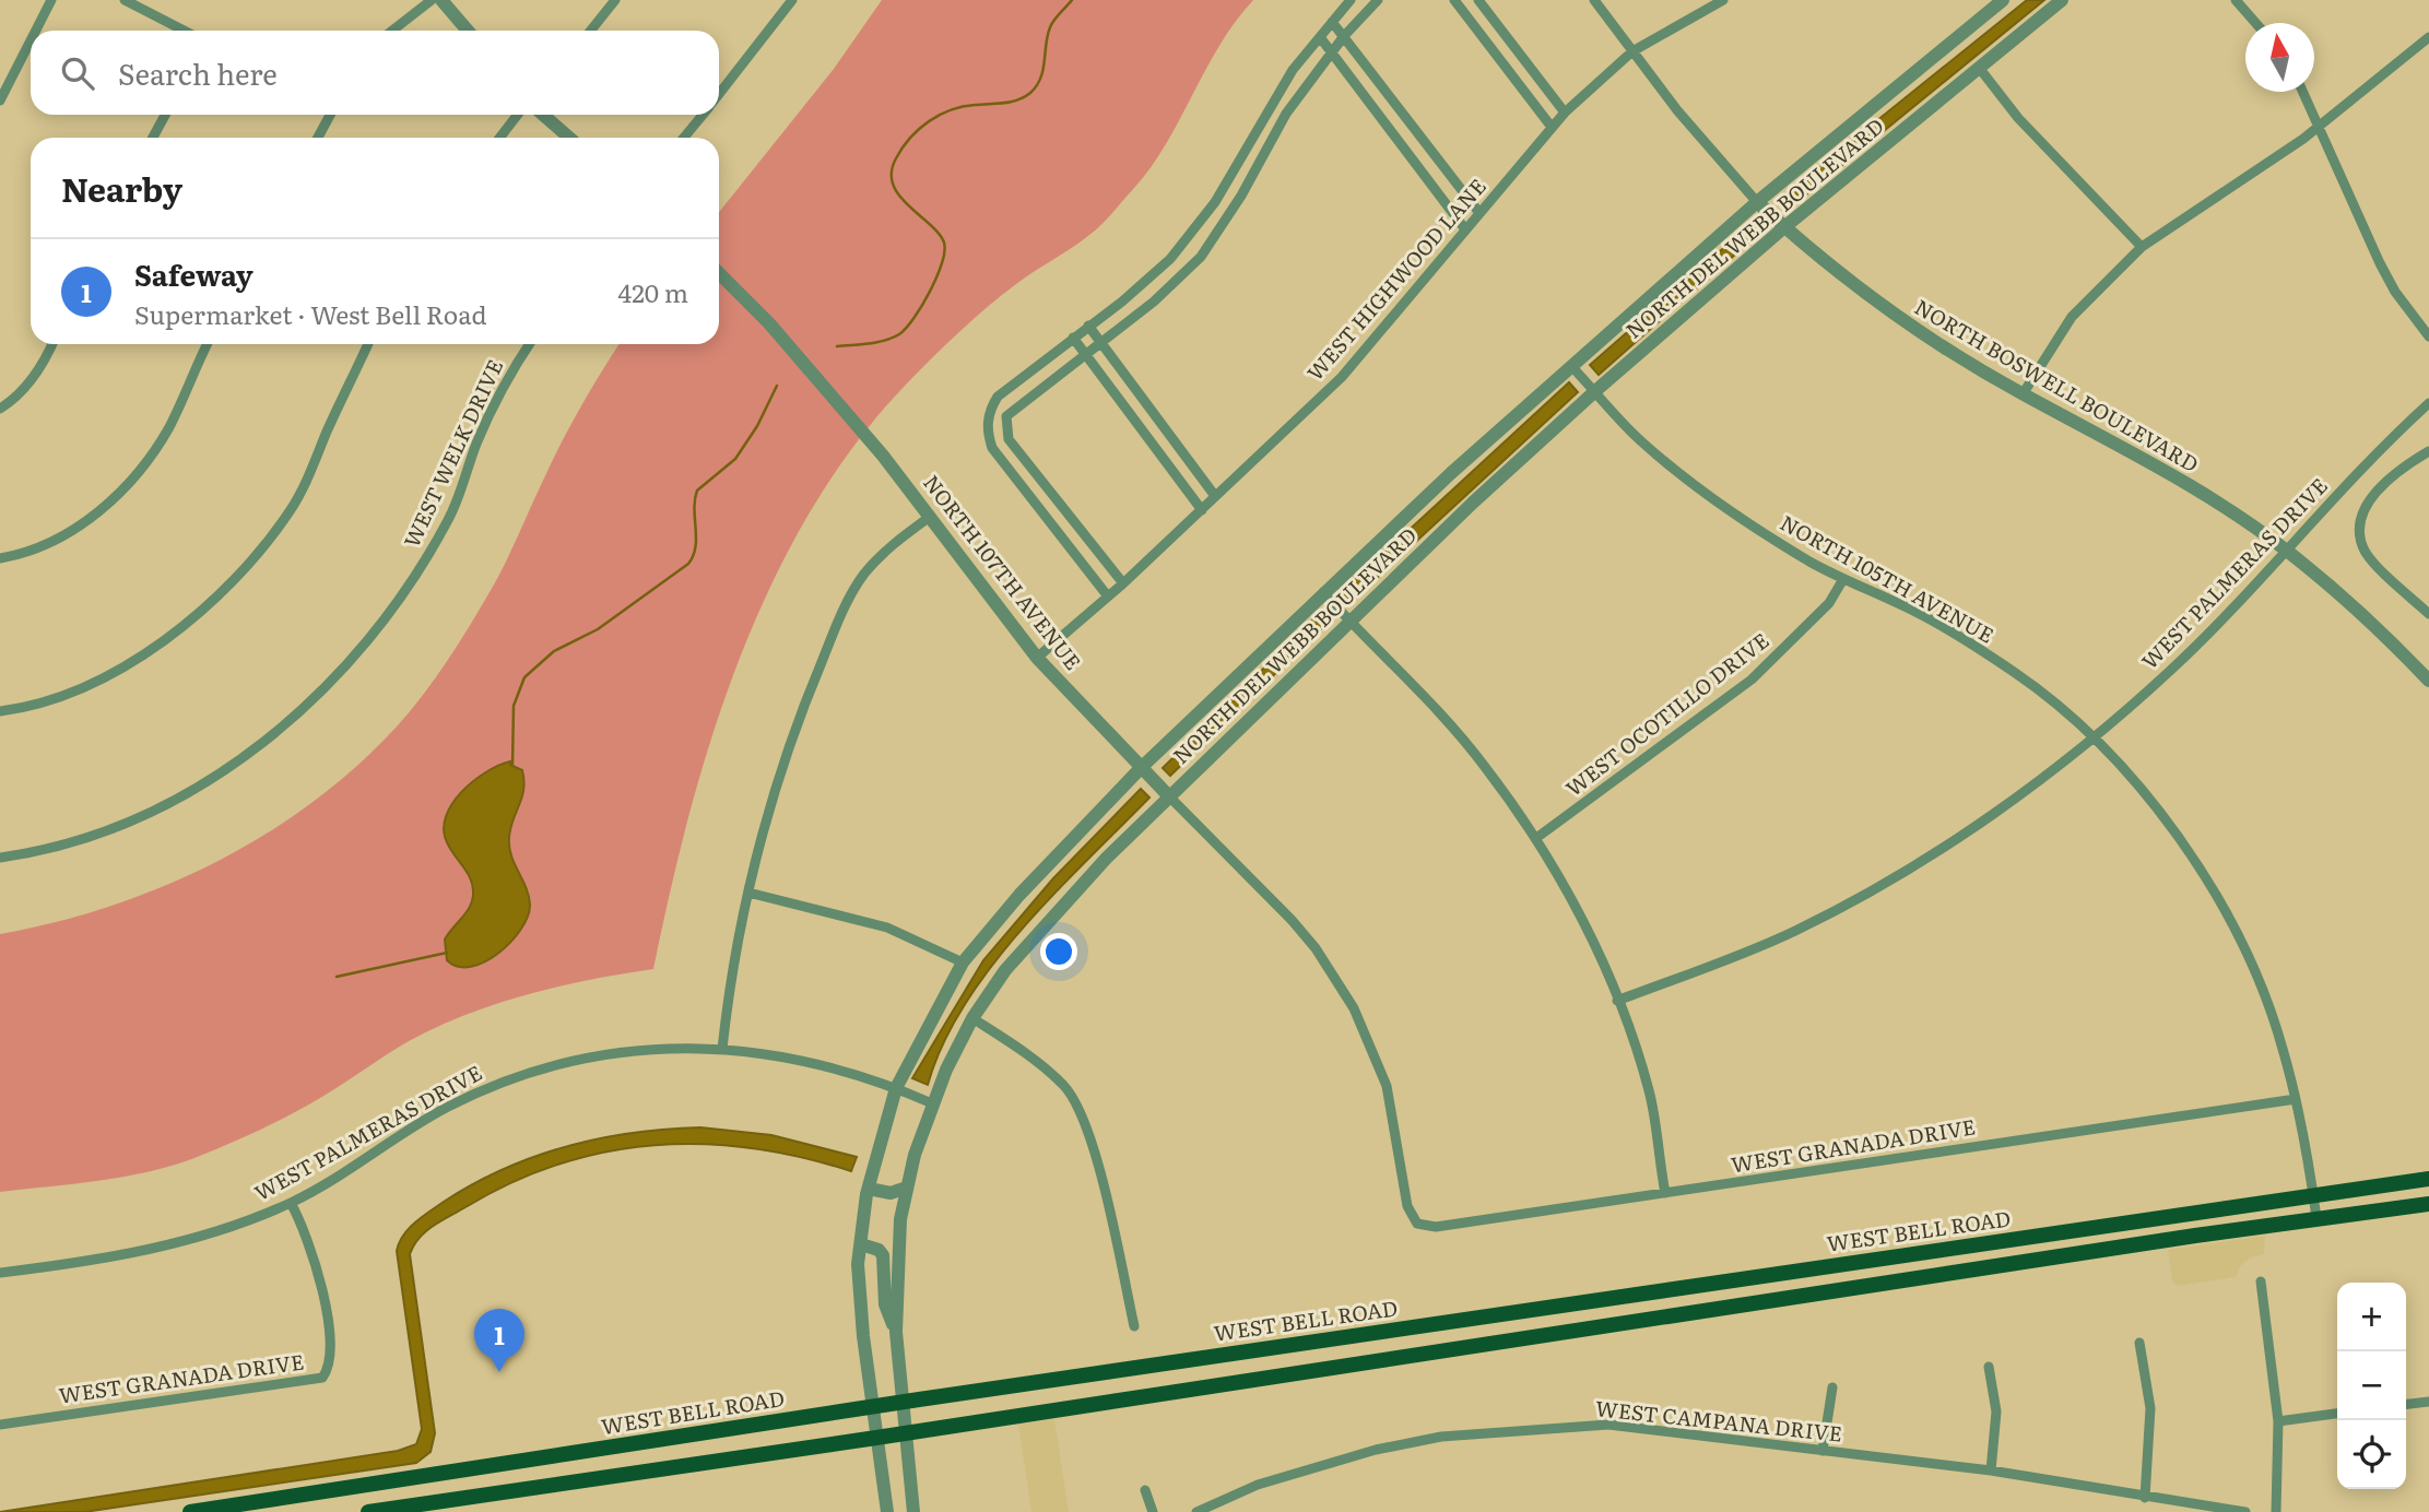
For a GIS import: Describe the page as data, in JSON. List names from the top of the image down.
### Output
{
  "streets": {
    "main road": ["WEST BELL ROAD"],
    "street": [
      "NORTH DEL WEBB BOULEVARD",
      "WEST HIGHWOOD LANE",
      "NORTH BOSWELL BOULEVARD",
      "WEST WELK DRIVE",
      "NORTH 107TH AVENUE",
      "WEST PALMERAS DRIVE",
      "NORTH 105TH AVENUE",
      "WEST OCOTILLO DRIVE",
      "WEST GRANADA DRIVE",
      "WEST CAMPANA DRIVE"
    ]
  },
  "crossings": [
    ["NORTH DEL WEBB BOULEVARD", "NORTH BOSWELL BOULEVARD"],
    ["NORTH DEL WEBB BOULEVARD", "NORTH 107TH AVENUE"],
    ["NORTH DEL WEBB BOULEVARD", "WEST PALMERAS DRIVE"],
    ["NORTH DEL WEBB BOULEVARD", "NORTH 105TH AVENUE"],
    ["NORTH DEL WEBB BOULEVARD", "WEST BELL ROAD"],
    ["WEST HIGHWOOD LANE", "NORTH BOSWELL BOULEVARD"],
    ["WEST HIGHWOOD LANE", "NORTH 107TH AVENUE"],
    ["NORTH BOSWELL BOULEVARD", "WEST PALMERAS DRIVE"],
    ["NORTH 107TH AVENUE", "WEST GRANADA DRIVE"],
    ["WEST PALMERAS DRIVE", "NORTH 105TH AVENUE"],
    ["WEST PALMERAS DRIVE", "WEST GRANADA DRIVE"],
    ["NORTH 105TH AVENUE", "WEST OCOTILLO DRIVE"],
    ["NORTH 105TH AVENUE", "WEST GRANADA DRIVE"],
    ["NORTH 105TH AVENUE", "WEST BELL ROAD"]
  ],
  "north": "top",
  "page": {
    "search": "Search here",
    "heading": "Nearby",
    "list": [
      {
        "mark": "1",
        "name": "Safeway",
        "note": "Supermarket · West Bell Road",
        "value": "420 m"
      }
    ],
    "map_buttons": ["+", "−"],
    "pins": "1"
  }
}
